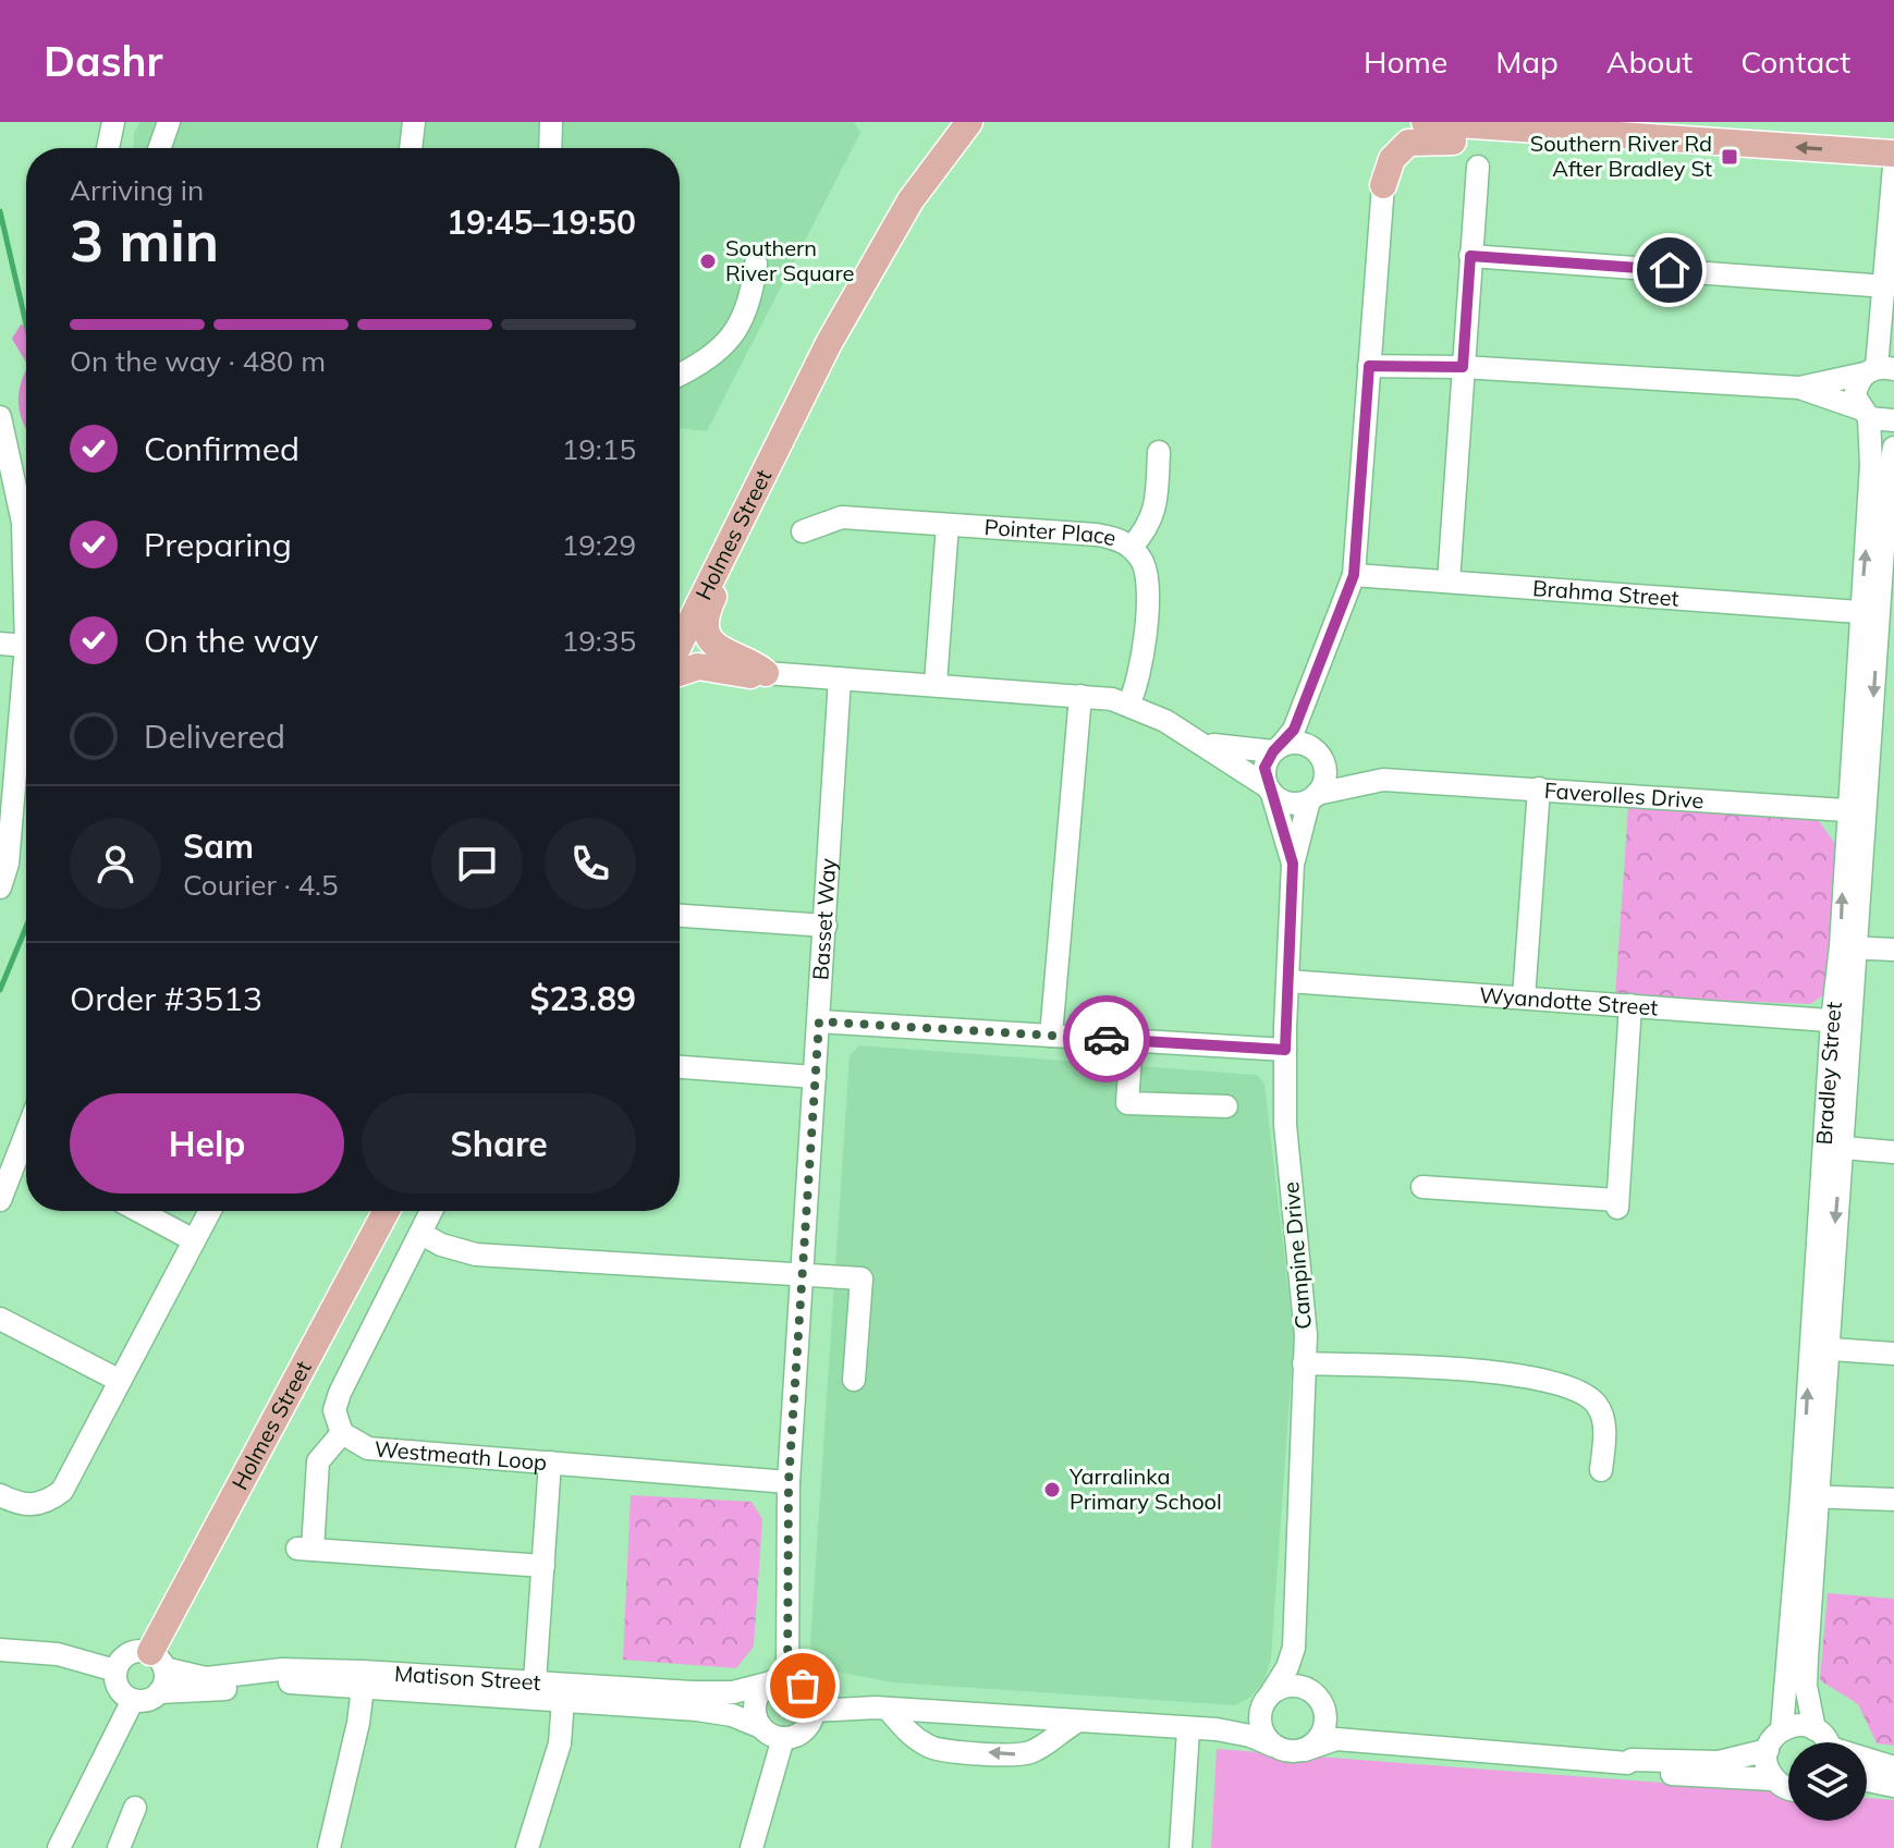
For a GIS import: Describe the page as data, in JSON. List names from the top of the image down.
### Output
{
  "streets": {
    "main road": ["Holmes Street"],
    "street": [
      "Pointer Place",
      "Brahma Street",
      "Faverolles Drive",
      "Basset Way",
      "Wyandotte Street",
      "Bradley Street",
      "Campine Drive",
      "Westmeath Loop",
      "Matison Street"
    ]
  },
  "crossings": [
    ["Holmes Street", "Matison Street"],
    ["Brahma Street", "Bradley Street"],
    ["Faverolles Drive", "Bradley Street"],
    ["Faverolles Drive", "Campine Drive"],
    ["Basset Way", "Westmeath Loop"],
    ["Basset Way", "Matison Street"],
    ["Wyandotte Street", "Bradley Street"],
    ["Wyandotte Street", "Campine Drive"]
  ],
  "places": {
    "transit": ["Southern River Rd After Bradley St"],
    "other": ["Southern River Square", "Yarralinka Primary School"]
  },
  "page": {
    "header": "Dashr",
    "nav": [
      "Home",
      "Map",
      "About",
      "Contact"
    ],
    "heading": ["3 min", "Arriving in", "19:45–19:50"],
    "panel": [
      "Sam",
      "Courier · 4.5",
      "Order #3513",
      "$23.89"
    ],
    "bar": "On the way · 480 m",
    "list": [
      ["Confirmed", "19:15"],
      ["Preparing", "19:29"],
      ["On the way", "19:35"],
      "Delivered"
    ],
    "buttons": ["Help", "Share"]
  }
}
